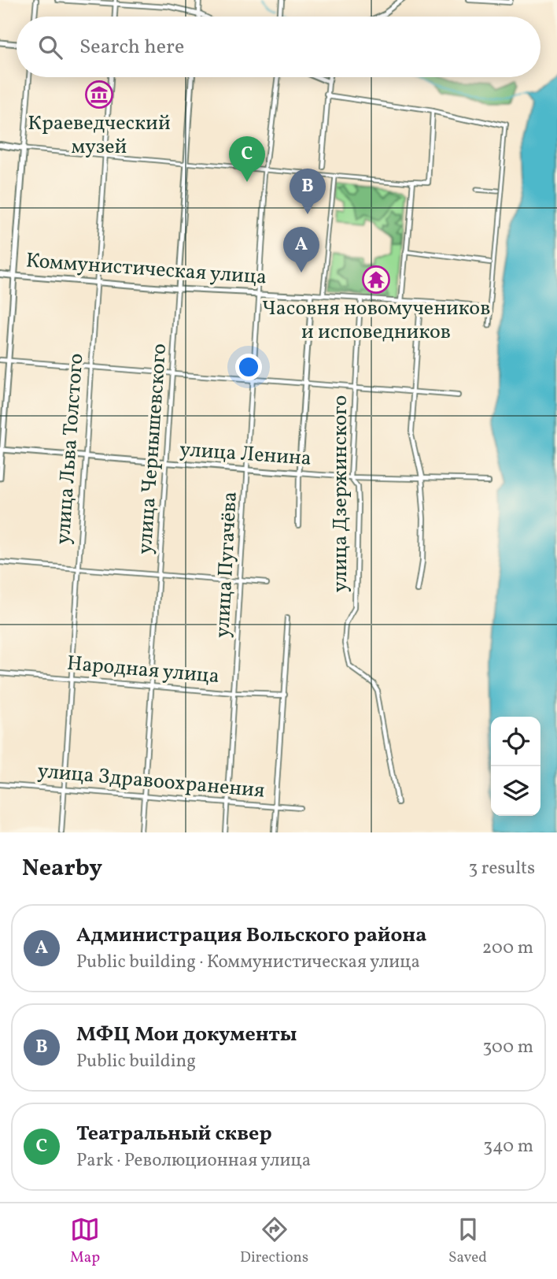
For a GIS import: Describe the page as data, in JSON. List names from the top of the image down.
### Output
{
  "streets": {
    "main road": ["Коммунистическая улица"],
    "street": [
      "улица Льва Толстого",
      "улица Чернышевского",
      "улица Ленина",
      "улица Дзержинского",
      "улица Пугачёва",
      "Народная улица",
      "улица Здравоохранения"
    ]
  },
  "crossings": [
    ["Коммунистическая улица", "улица Льва Толстого"],
    ["Коммунистическая улица", "улица Чернышевского"],
    ["Коммунистическая улица", "улица Дзержинского"],
    ["Коммунистическая улица", "улица Пугачёва"],
    ["улица Льва Толстого", "улица Ленина"],
    ["улица Льва Толстого", "Народная улица"],
    ["улица Льва Толстого", "улица Здравоохранения"],
    ["улица Чернышевского", "улица Ленина"],
    ["улица Чернышевского", "Народная улица"],
    ["улица Чернышевского", "улица Здравоохранения"],
    ["улица Ленина", "улица Дзержинского"],
    ["улица Ленина", "улица Пугачёва"],
    ["улица Пугачёва", "Народная улица"],
    ["улица Пугачёва", "улица Здравоохранения"]
  ],
  "places": {
    "museum": ["Краеведческий музей"],
    "temple": ["Часовня новомучеников и исповедников"]
  },
  "page": {
    "search": "Search here",
    "pins": ["C", "B", "A"],
    "heading": ["Nearby", "3 results"],
    "list": [
      {
        "mark": "A",
        "name": "Администрация Вольского района",
        "note": "Public building · Коммунистическая улица",
        "value": "200 m"
      },
      {
        "mark": "B",
        "name": "МФЦ Мои документы",
        "note": "Public building",
        "value": "300 m"
      },
      {
        "mark": "C",
        "name": "Театральный сквер",
        "note": "Park · Революционная улица",
        "value": "340 m"
      }
    ],
    "nav": ["Map", "Directions", "Saved"]
  }
}
